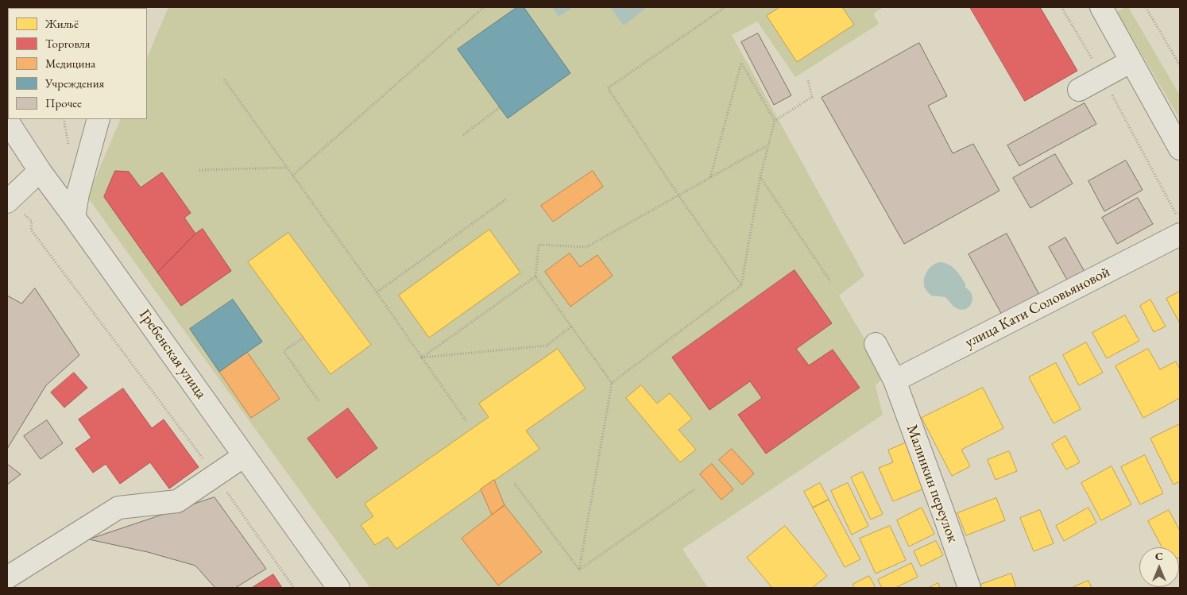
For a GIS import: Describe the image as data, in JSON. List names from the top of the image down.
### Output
{
  "streets": {
    "street": ["улица Кати Соловьяновой", "Гребенская улица", "Малинкин переулок"]
  },
  "crossings": [
    ["улица Кати Соловьяновой", "Малинкин переулок"]
  ],
  "legend": [
    "Жильё",
    "Торговля",
    "Медицина",
    "Учреждения",
    "Прочее"
  ],
  "north": "top"
}
